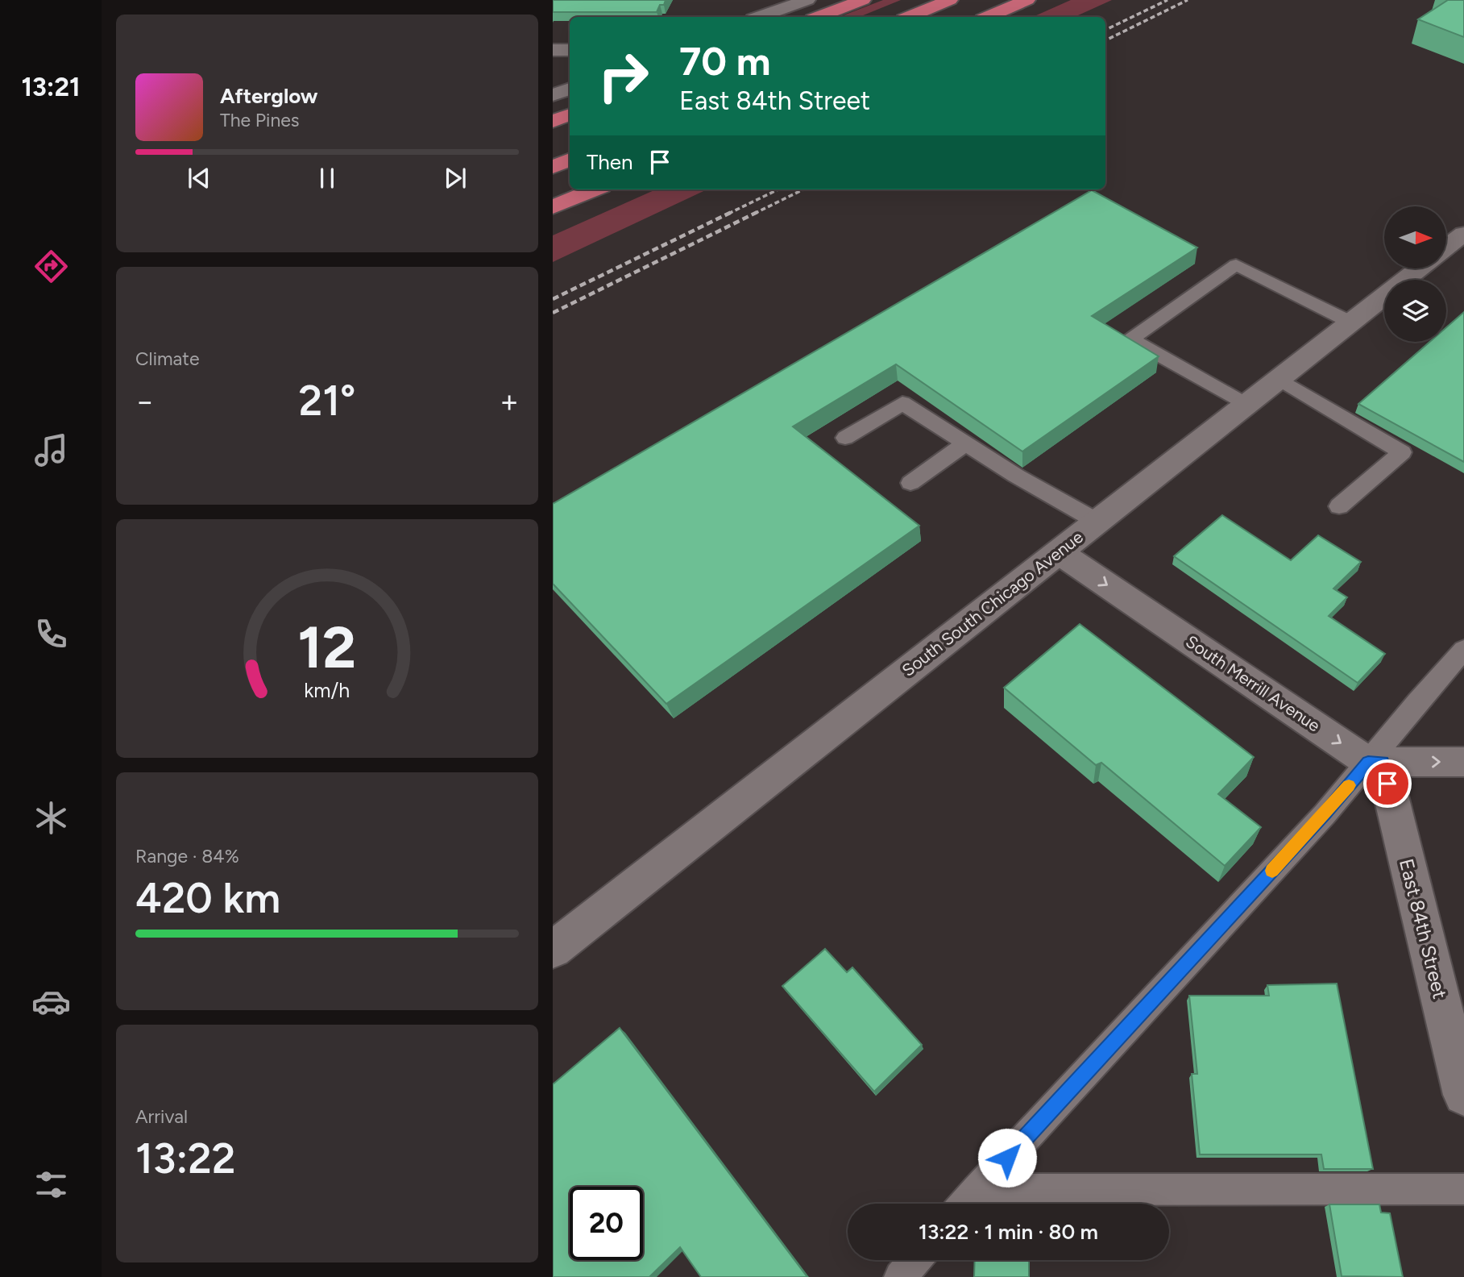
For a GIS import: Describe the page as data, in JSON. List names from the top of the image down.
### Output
{
  "streets": {
    "main road": ["South South Chicago Avenue", "South Merrill Avenue", "East 84th Street"]
  },
  "crossings": [
    ["South South Chicago Avenue", "South Merrill Avenue"],
    ["South Merrill Avenue", "East 84th Street"]
  ],
  "one_way": ["South Merrill Avenue"],
  "north": "right",
  "page": {
    "tabs": "13:21",
    "turn": ["70 m", "East 84th Street"],
    "song": ["Afterglow", "The Pines"],
    "then": "Then",
    "tile": [
      "Climate",
      ["Range · 84%", "420 km"],
      ["Arrival", "13:22"]
    ],
    "heat": ["−", "21°", "+"],
    "limit": "20",
    "trip": "13:22 · 1 min · 80 m",
    "gauge": ["12", "km/h"]
  }
}
